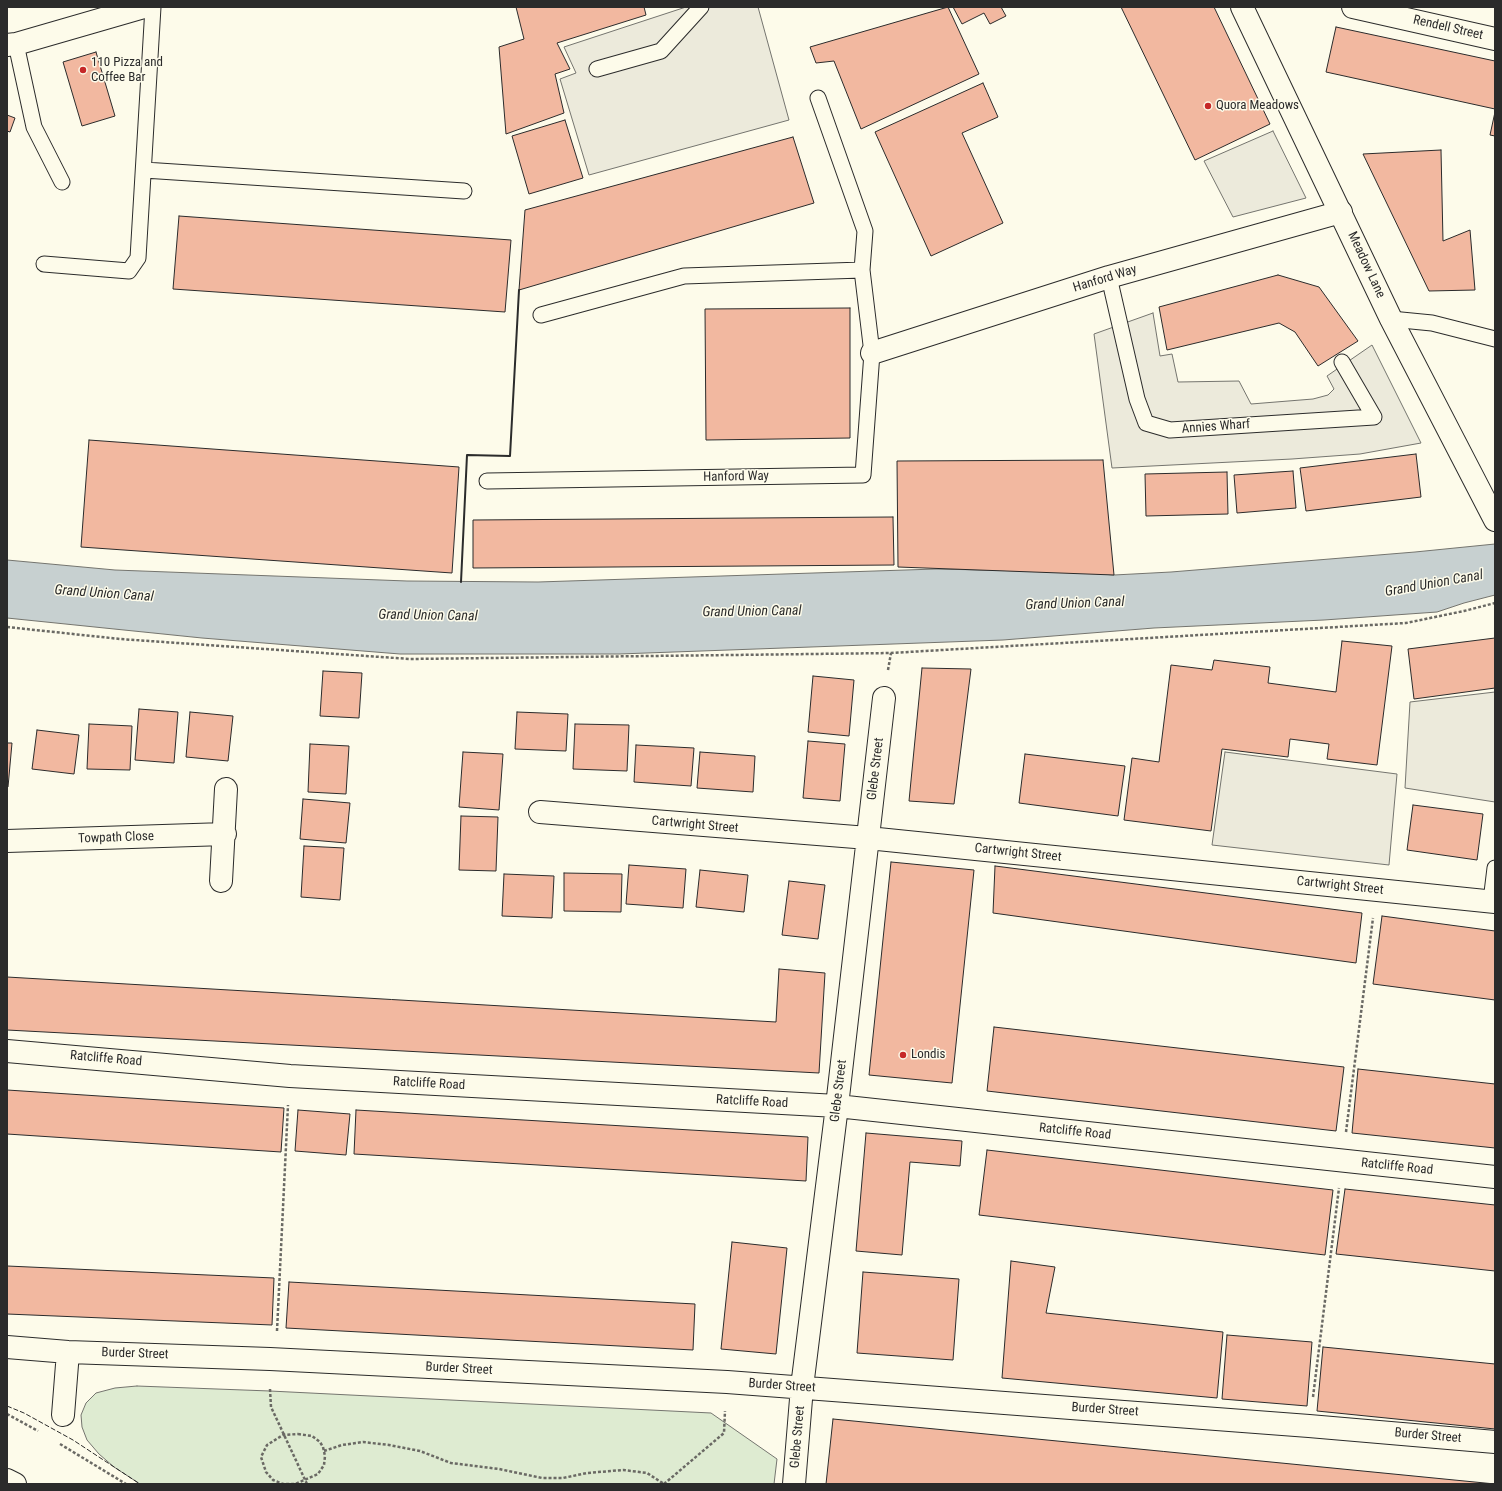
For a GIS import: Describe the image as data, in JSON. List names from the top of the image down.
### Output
{
  "streets": {
    "street": [
      "Rendell Street",
      "Meadow Lane",
      "Hanford Way",
      "Glebe Street",
      "Cartwright Street",
      "Towpath Close",
      "Ratcliffe Road",
      "Burder Street"
    ],
    "lane": ["Annies Wharf"]
  },
  "crossings": [
    ["Meadow Lane", "Hanford Way"],
    ["Hanford Way", "Annies Wharf"],
    ["Glebe Street", "Cartwright Street"],
    ["Glebe Street", "Ratcliffe Road"],
    ["Glebe Street", "Burder Street"]
  ],
  "water": ["Grand Union Canal"],
  "places": ["110 Pizza and Coffee Bar", "Quora Meadows", "Londis"]
}
